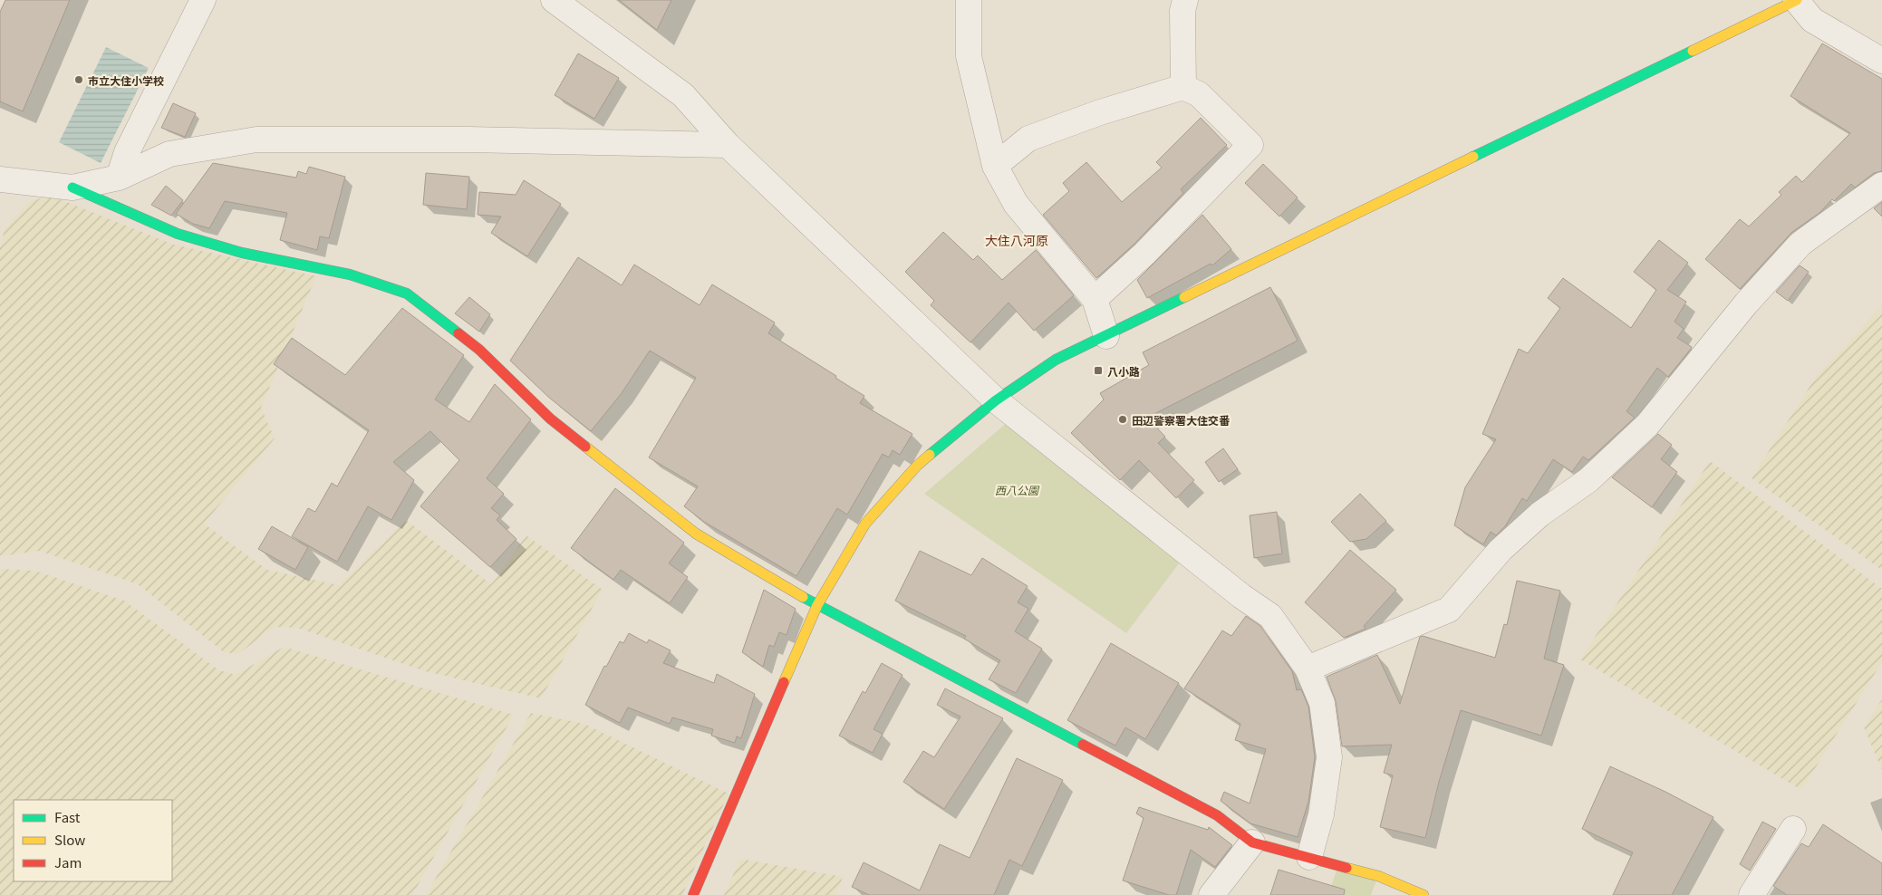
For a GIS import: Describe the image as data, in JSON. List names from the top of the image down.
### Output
{
  "districts": ["大住八河原"],
  "parks": ["西八公園"],
  "places": {
    "other": ["市立大住小学校", "田辺警察署大住交番"],
    "transit": ["八小路"]
  },
  "legend": ["Fast", "Slow", "Jam"]
}
